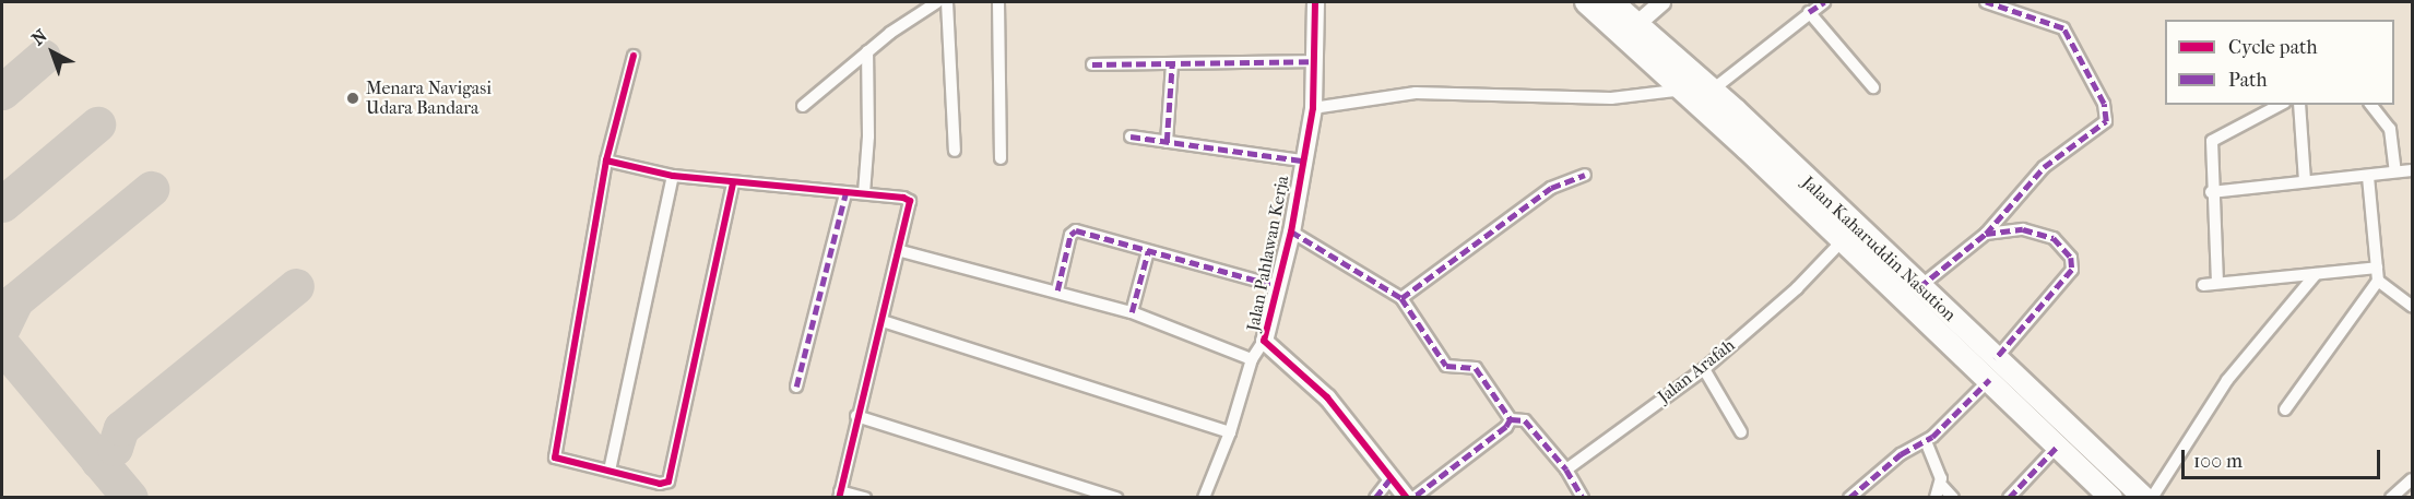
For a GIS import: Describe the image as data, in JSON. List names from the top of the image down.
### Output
{
  "streets": {
    "highway": ["Jalan Kaharuddin Nasution"],
    "street": ["Jalan Pahlawan Kerja", "Jalan Arafah"]
  },
  "crossings": [
    ["Jalan Kaharuddin Nasution", "Jalan Arafah"]
  ],
  "places": ["Menara Navigasi Udara Bandara"],
  "legend": ["Cycle path", "Path"],
  "scale_bar": "100 m",
  "north": "top left"
}
